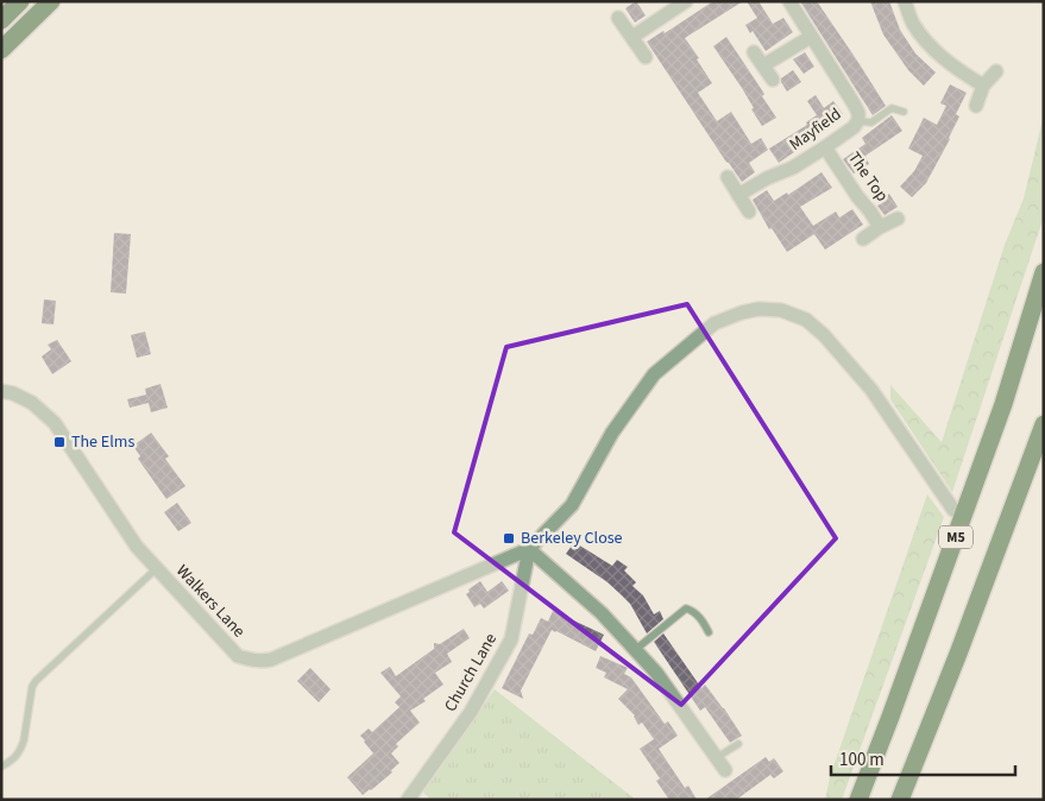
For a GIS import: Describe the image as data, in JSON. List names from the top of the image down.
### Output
{
  "streets": {
    "highway": ["M5"],
    "street": [
      "Mayfield",
      "The Top",
      "Walkers Lane",
      "Church Lane"
    ]
  },
  "crossings": [
    ["Mayfield", "The Top"],
    ["Walkers Lane", "Church Lane"]
  ],
  "places": {
    "transit": ["The Elms", "Berkeley Close"]
  },
  "scale_bar": "100 m"
}
